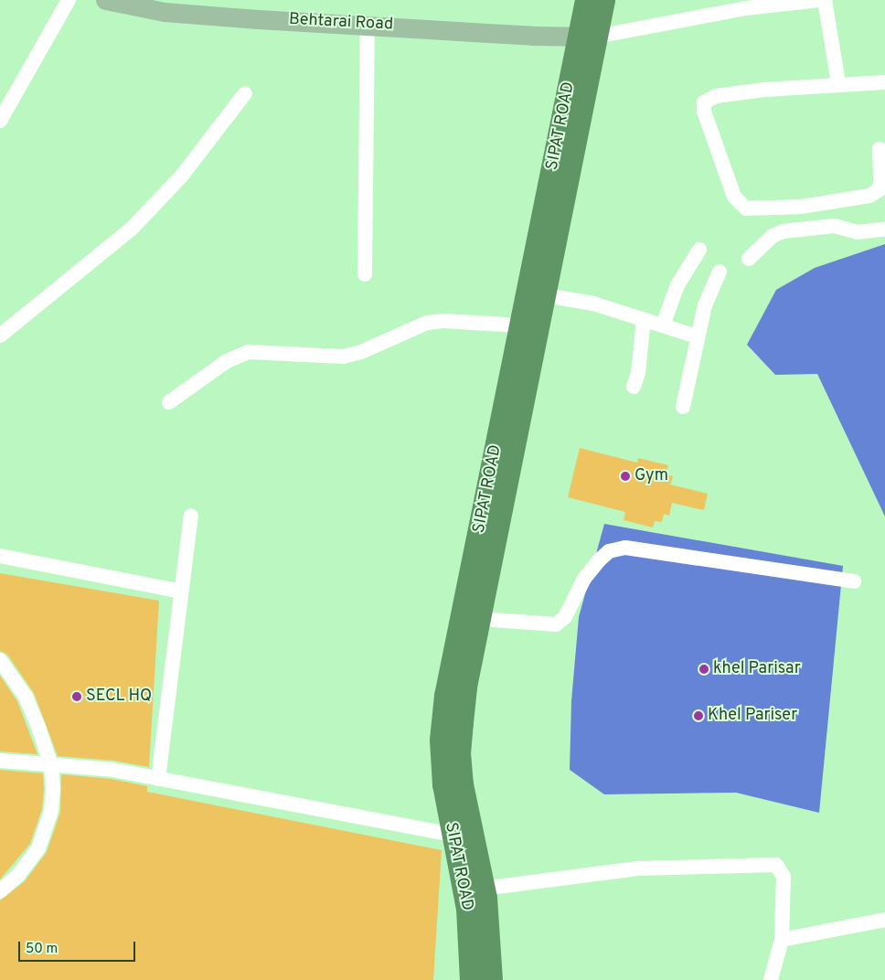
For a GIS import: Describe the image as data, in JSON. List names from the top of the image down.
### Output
{
  "streets": {
    "highway": ["SIPAT ROAD"],
    "main road": ["Behtarai Road"]
  },
  "crossings": [
    ["Behtarai Road", "SIPAT ROAD"]
  ],
  "places": [
    "Gym",
    "khel Parisar",
    "SECL HQ",
    "Khel Pariser"
  ],
  "scale_bar": "50 m"
}
